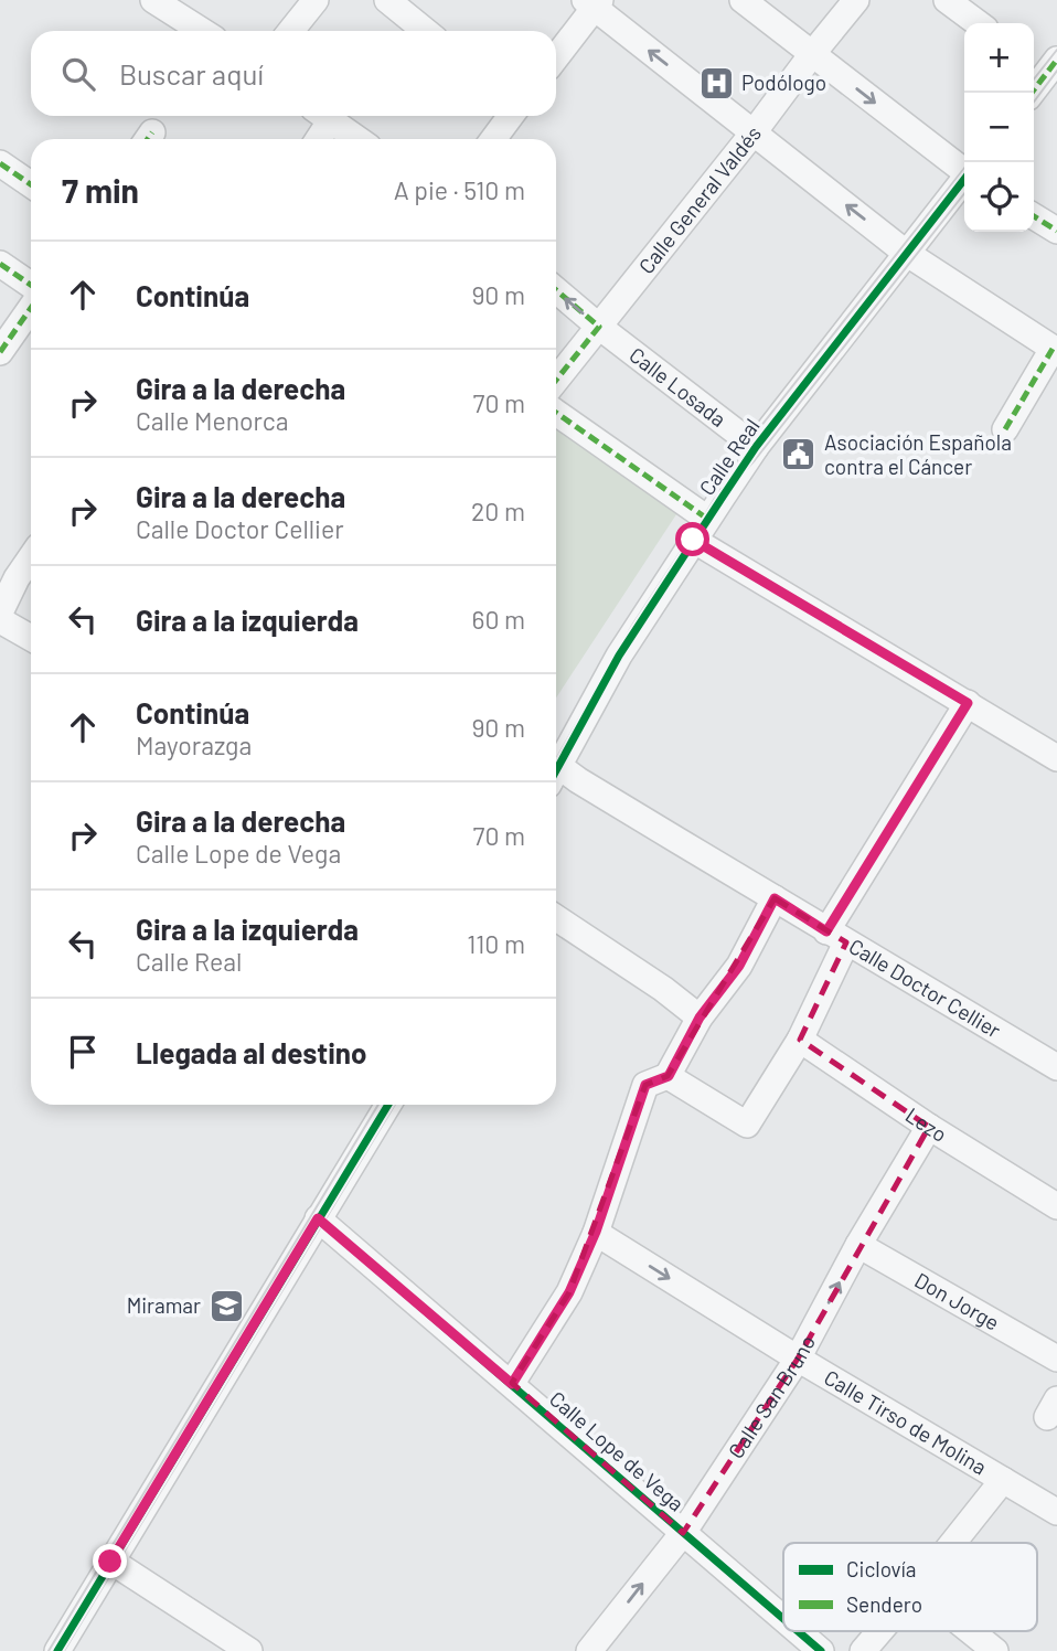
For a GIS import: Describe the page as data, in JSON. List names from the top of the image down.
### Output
{
  "streets": {
    "street": [
      "Calle General Valdés",
      "Calle Losada",
      "Calle Real",
      "Calle Doctor Cellier",
      "Lezo",
      "Don Jorge",
      "Calle San Bruno",
      "Calle Tirso de Molina",
      "Calle Lope de Vega"
    ]
  },
  "crossings": [
    ["Calle General Valdés", "Calle Losada"],
    ["Calle Losada", "Calle Real"],
    ["Lezo", "Calle San Bruno"],
    ["Don Jorge", "Calle San Bruno"],
    ["Calle San Bruno", "Calle Tirso de Molina"],
    ["Calle San Bruno", "Calle Lope de Vega"]
  ],
  "one_way": ["Calle San Bruno", "Calle Tirso de Molina"],
  "places": {
    "hospital": ["Podólogo"],
    "public building": ["Asociación Española contra el Cáncer"],
    "school or university": ["Miramar"]
  },
  "legend": ["Ciclovía", "Sendero"],
  "page": {
    "map_buttons": ["+", "−"],
    "search": "Buscar aquí",
    "heading": ["7 min", "A pie · 510 m"],
    "list": [
      ["Continúa", "90 m"],
      ["Gira a la derecha", "Calle Menorca", "70 m"],
      ["Gira a la derecha", "Calle Doctor Cellier", "20 m"],
      ["Gira a la izquierda", "60 m"],
      ["Continúa", "Mayorazga", "90 m"],
      ["Gira a la derecha", "Calle Lope de Vega", "70 m"],
      ["Gira a la izquierda", "Calle Real", "110 m"],
      "Llegada al destino"
    ]
  }
}
